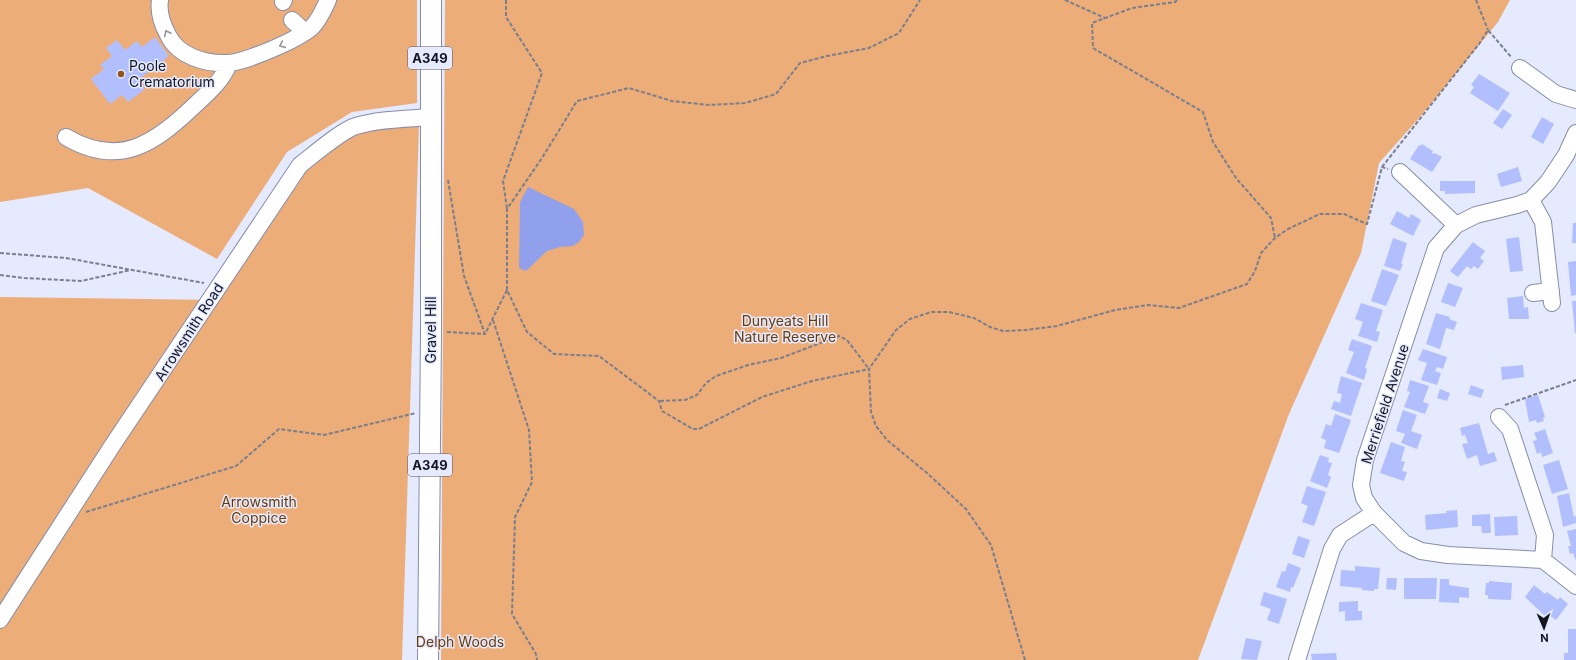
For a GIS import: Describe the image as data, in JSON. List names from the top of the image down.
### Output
{
  "streets": {
    "main road": ["A349", "Gravel Hill"],
    "street": ["Arrowsmith Road", "Merriefield Avenue"]
  },
  "crossings": [
    ["Gravel Hill", "Arrowsmith Road"]
  ],
  "parks": ["Dunyeats Hill Nature Reserve", "Arrowsmith Coppice", "Delph Woods"],
  "places": ["Poole Crematorium"],
  "north": "bottom"
}
